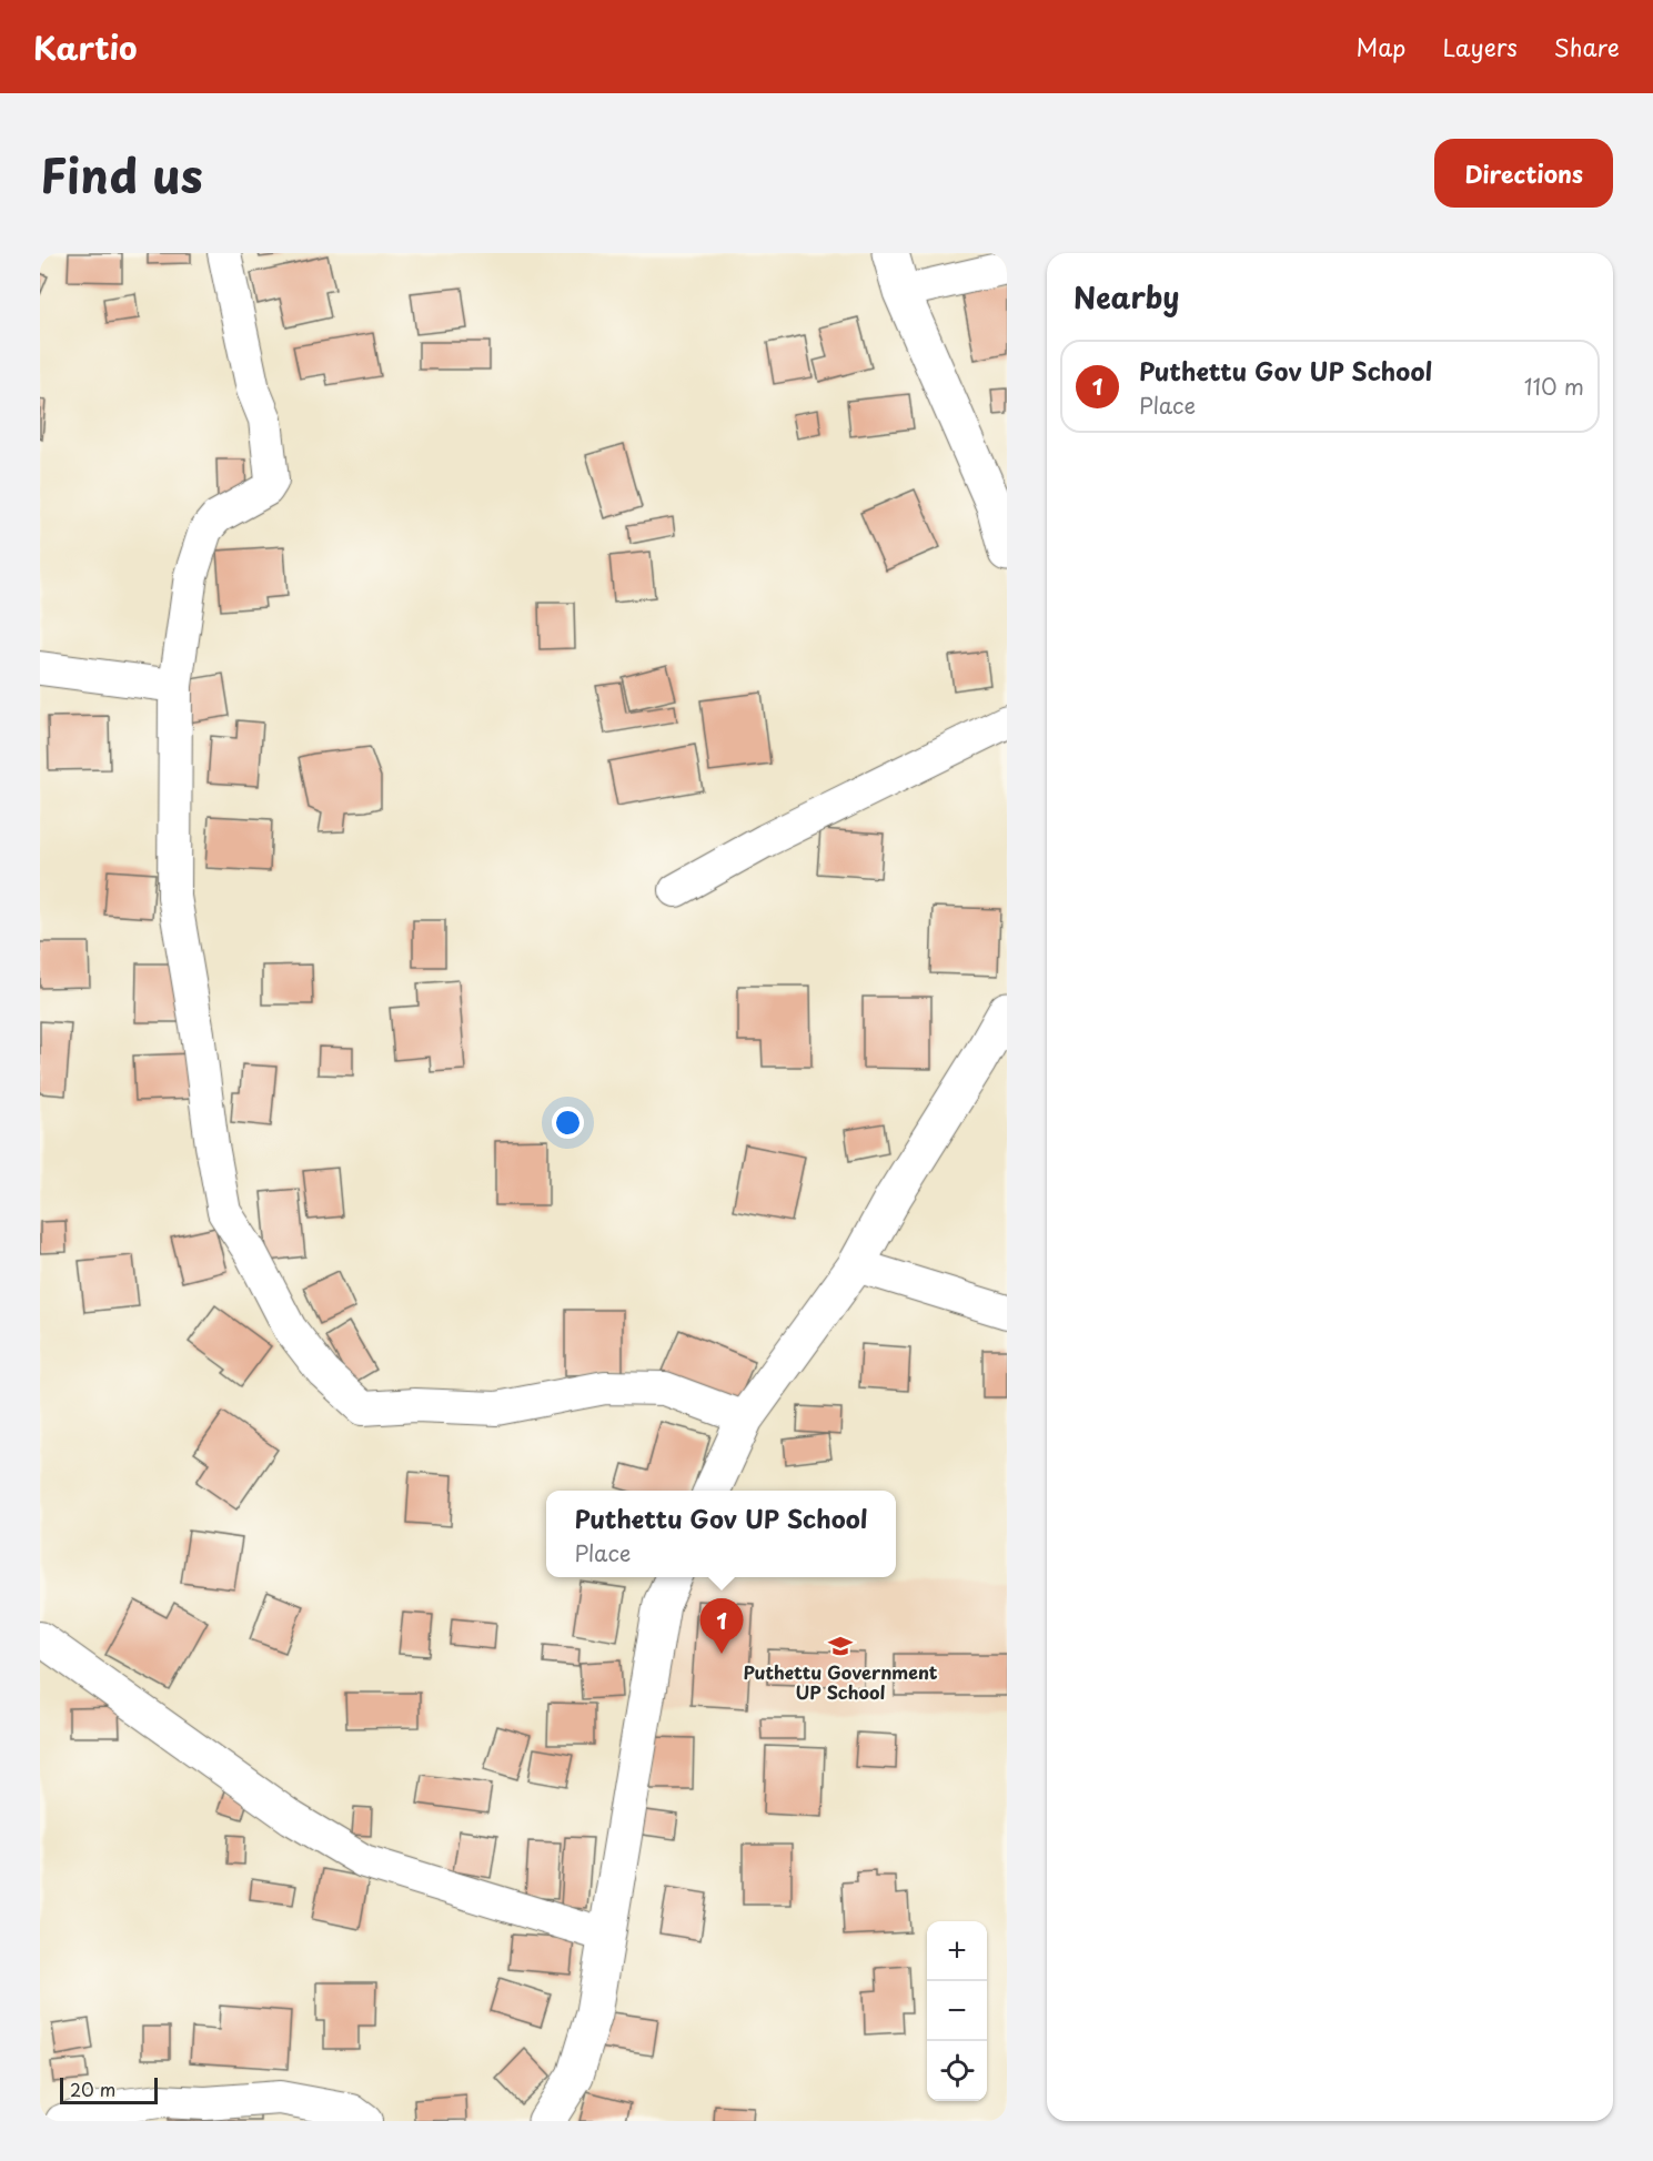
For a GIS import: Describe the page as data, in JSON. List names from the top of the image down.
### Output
{
  "places": {
    "school or university": ["Puthettu Government UP School"]
  },
  "scale_bar": "20 m",
  "page": {
    "header": "Kartio",
    "nav": ["Map", "Layers", "Share"],
    "title": "Find us",
    "buttons": "Directions",
    "heading": "Nearby",
    "list": [
      {
        "mark": "1",
        "name": "Puthettu Gov UP School",
        "note": "Place",
        "value": "110 m"
      }
    ],
    "popup": ["Puthettu Gov UP School", "Place"],
    "pins": "1",
    "map_buttons": ["+", "−"],
    "scale": "20 m"
  }
}
